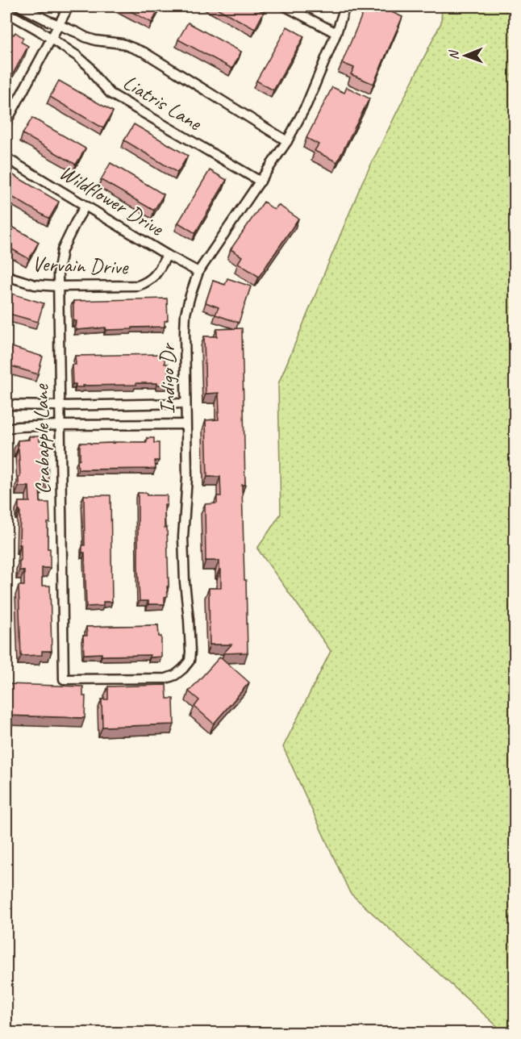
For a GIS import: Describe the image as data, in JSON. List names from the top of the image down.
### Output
{
  "streets": {
    "street": [
      "Liatris Lane",
      "Wildflower Drive",
      "Vervain Drive",
      "Indigo Dr",
      "Crabapple Lane"
    ]
  },
  "crossings": [
    ["Liatris Lane", "Indigo Dr"],
    ["Wildflower Drive", "Vervain Drive"],
    ["Wildflower Drive", "Indigo Dr"],
    ["Wildflower Drive", "Crabapple Lane"],
    ["Vervain Drive", "Crabapple Lane"],
    ["Indigo Dr", "Crabapple Lane"]
  ],
  "north": "left"
}
